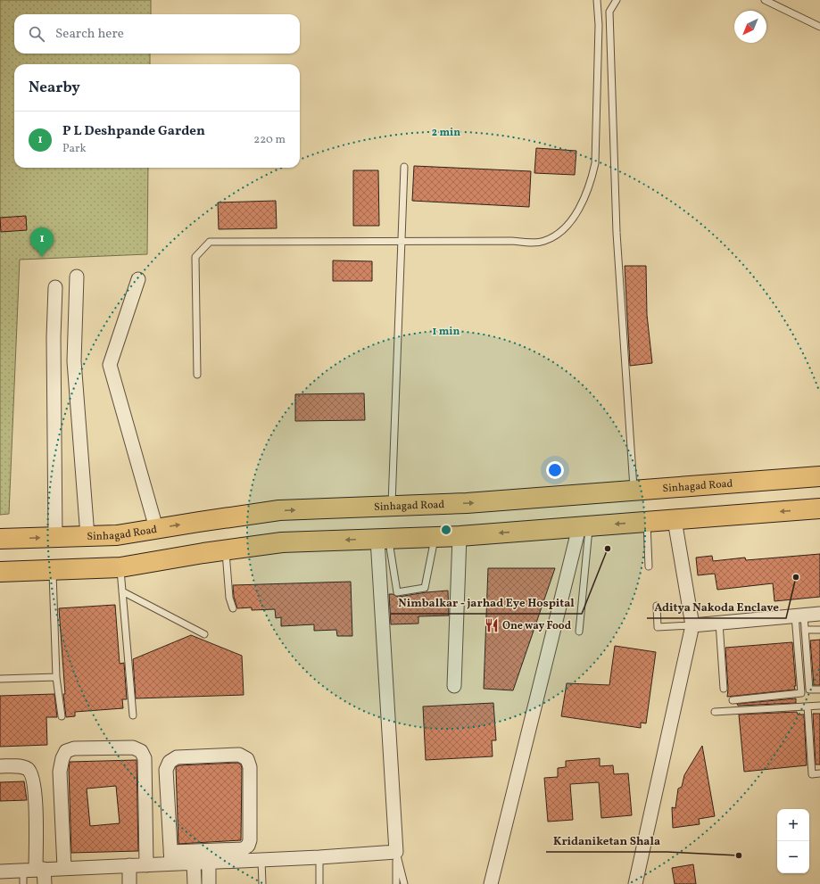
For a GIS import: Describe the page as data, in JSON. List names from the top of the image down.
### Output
{
  "streets": {
    "main road": ["Sinhagad Road"]
  },
  "places": {
    "other": ["Nimbalkar - jarhad Eye Hospital", "Aditya Nakoda Enclave", "Kridaniketan Shala"],
    "restaurant": ["One way Food"]
  },
  "north": "bottom left",
  "page": {
    "search": "Search here",
    "heading": "Nearby",
    "list": [
      {
        "mark": "1",
        "name": "P L Deshpande Garden",
        "note": "Park",
        "value": "220 m"
      }
    ],
    "pins": "1",
    "map_buttons": ["+", "−"]
  },
  "rings": ["2 min", "1 min"]
}
